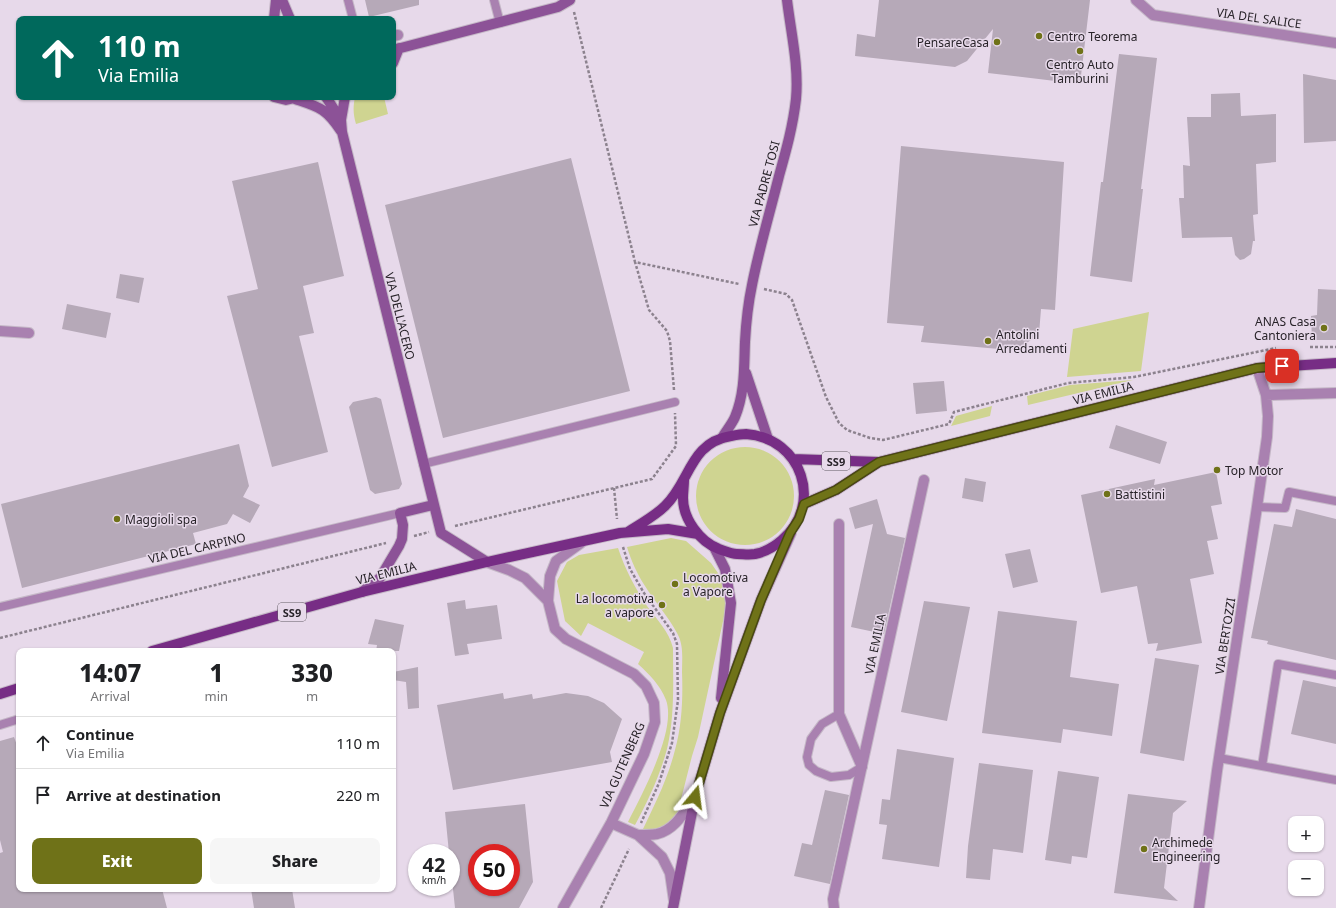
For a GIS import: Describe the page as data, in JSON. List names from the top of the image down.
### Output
{
  "streets": {
    "main road": [
      "VIA PADRE TOSI",
      "VIA DELL'ACERO",
      "VIA EMILIA",
      "SS9"
    ],
    "street": ["VIA DEL SALICE", "VIA BERTOZZI", "VIA GUTENBERG"],
    "lane": ["VIA DEL CARPINO"]
  },
  "crossings": [
    ["VIA PADRE TOSI", "VIA EMILIA"],
    ["VIA EMILIA", "VIA BERTOZZI"],
    ["VIA EMILIA", "VIA GUTENBERG"]
  ],
  "places": [
    "Centro Teorema",
    "PensareCasa",
    "Centro Auto Tamburini",
    "ANAS Casa Cantoniera",
    "Antolini Arredamenti",
    "Top Motor",
    "Battistini",
    "Maggioli spa",
    "Locomotiva a Vapore",
    "La locomotiva a vapore",
    "Archimede Engineering"
  ],
  "page": {
    "turn": ["110 m", "Via Emilia"],
    "eta": [
      "14:07",
      "Arrival",
      "1",
      "min",
      "330",
      "m"
    ],
    "list": [
      {
        "name": "Continue",
        "note": "Via Emilia",
        "value": "110 m"
      },
      {
        "name": "Arrive at destination",
        "value": "220 m"
      }
    ],
    "map_buttons": ["+", "−"],
    "buttons": ["Exit", "Share"],
    "speed": "42 km/h",
    "limit": "50"
  }
}
